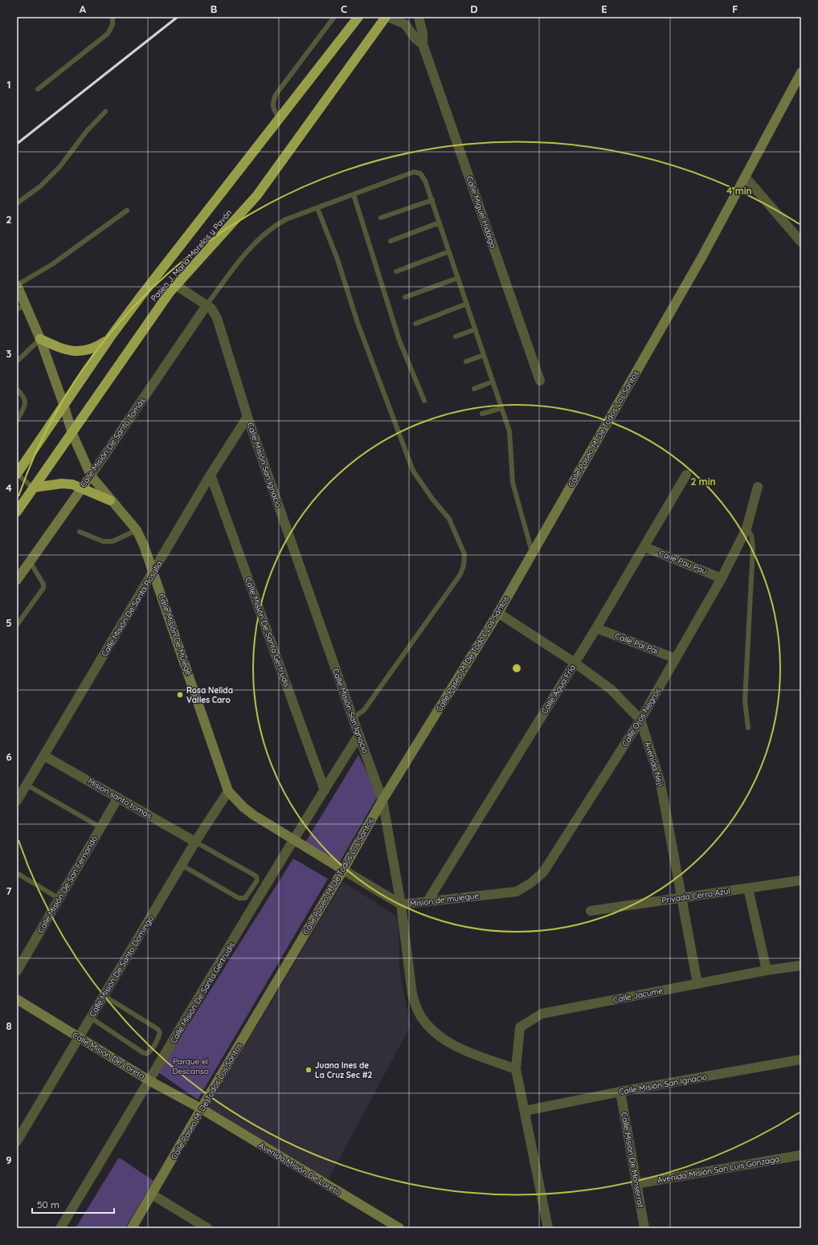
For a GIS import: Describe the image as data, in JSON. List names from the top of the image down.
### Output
{
  "streets": {
    "highway": ["Paseo J. María Morelos y Pavón"],
    "main road": [
      "Calle Paseo M. De Todos Los Santos",
      "Calle Misión De Santo Tomás",
      "Calle Misión De Mulegé",
      "Calle Misión De Loreto",
      "Avenida Misión De Loreto"
    ],
    "street": [
      "Calle Miguel Hidalgo",
      "Calle Misión San Ignacio",
      "Calle Pau Pau",
      "Calle Misión De Santa Rosalía",
      "Calle Misión De Santa Gertrudis",
      "Calle Pai Pai",
      "Calle Agua Fría",
      "Calle Ojos Negros",
      "Avenida Neji",
      "Mision santo tomas",
      "Calle Misión De San Fernando",
      "Privada Cerro Azul",
      "Mision de mulegue",
      "Calle Misión De Santo Domingo",
      "Calle Jacume",
      "Calle Misión De Monserrat",
      "Avenida Misión San Luis Gonzaga"
    ]
  },
  "crossings": [
    ["Calle Miguel Hidalgo", "Paseo J. María Morelos y Pavón"],
    ["Paseo J. María Morelos y Pavón", "Calle Misión San Ignacio"],
    ["Paseo J. María Morelos y Pavón", "Calle Misión De Mulegé"],
    ["Calle Paseo M. De Todos Los Santos", "Calle Misión San Ignacio"],
    ["Calle Paseo M. De Todos Los Santos", "Calle Misión De Mulegé"],
    ["Calle Paseo M. De Todos Los Santos", "Avenida Neji"],
    ["Calle Paseo M. De Todos Los Santos", "Mision de mulegue"],
    ["Calle Paseo M. De Todos Los Santos", "Calle Misión De Loreto"],
    ["Calle Paseo M. De Todos Los Santos", "Avenida Misión De Loreto"],
    ["Calle Misión De Santo Tomás", "Calle Misión San Ignacio"],
    ["Calle Misión De Santo Tomás", "Calle Misión De Mulegé"],
    ["Calle Misión San Ignacio", "Calle Misión De Santa Rosalía"],
    ["Calle Misión San Ignacio", "Calle Misión De Santa Gertrudis"],
    ["Calle Misión San Ignacio", "Mision de mulegue"],
    ["Calle Misión San Ignacio", "Calle Jacume"],
    ["Calle Misión San Ignacio", "Calle Misión De Monserrat"],
    ["Calle Pau Pau", "Calle Agua Fría"],
    ["Calle Pau Pau", "Calle Ojos Negros"],
    ["Calle Misión De Santa Rosalía", "Calle Misión De Santa Gertrudis"],
    ["Calle Misión De Santa Rosalía", "Calle Misión De Mulegé"],
    ["Calle Misión De Santa Rosalía", "Mision santo tomas"],
    ["Calle Misión De Santa Gertrudis", "Calle Misión De Mulegé"],
    ["Calle Misión De Santa Gertrudis", "Calle Misión De Loreto"],
    ["Calle Misión De Mulegé", "Mision de mulegue"],
    ["Calle Misión De Mulegé", "Calle Misión De Santo Domingo"],
    ["Calle Pai Pai", "Calle Agua Fría"],
    ["Calle Pai Pai", "Calle Ojos Negros"],
    ["Calle Agua Fría", "Avenida Neji"],
    ["Calle Agua Fría", "Mision de mulegue"],
    ["Calle Ojos Negros", "Avenida Neji"],
    ["Calle Ojos Negros", "Mision de mulegue"],
    ["Avenida Neji", "Privada Cerro Azul"],
    ["Avenida Neji", "Calle Jacume"],
    ["Mision santo tomas", "Calle Misión De San Fernando"],
    ["Mision santo tomas", "Calle Misión De Santo Domingo"],
    ["Calle Misión De Santo Domingo", "Calle Misión De Loreto"],
    ["Calle Misión De Loreto", "Avenida Misión De Loreto"],
    ["Calle Misión De Monserrat", "Avenida Misión San Luis Gonzaga"]
  ],
  "parks": ["Parque el Descanso"],
  "places": ["Rosa Nelida Valles Caro", "Juana Ines de La Cruz Sec #2"],
  "scale_bar": "50 m",
  "grid": {
    "columns": [
      "A",
      "B",
      "C",
      "D",
      "E",
      "F"
    ],
    "rows": [
      "1",
      "2",
      "3",
      "4",
      "5",
      "6",
      "7",
      "8",
      "9"
    ]
  },
  "rings": ["4 min", "2 min"]
}
